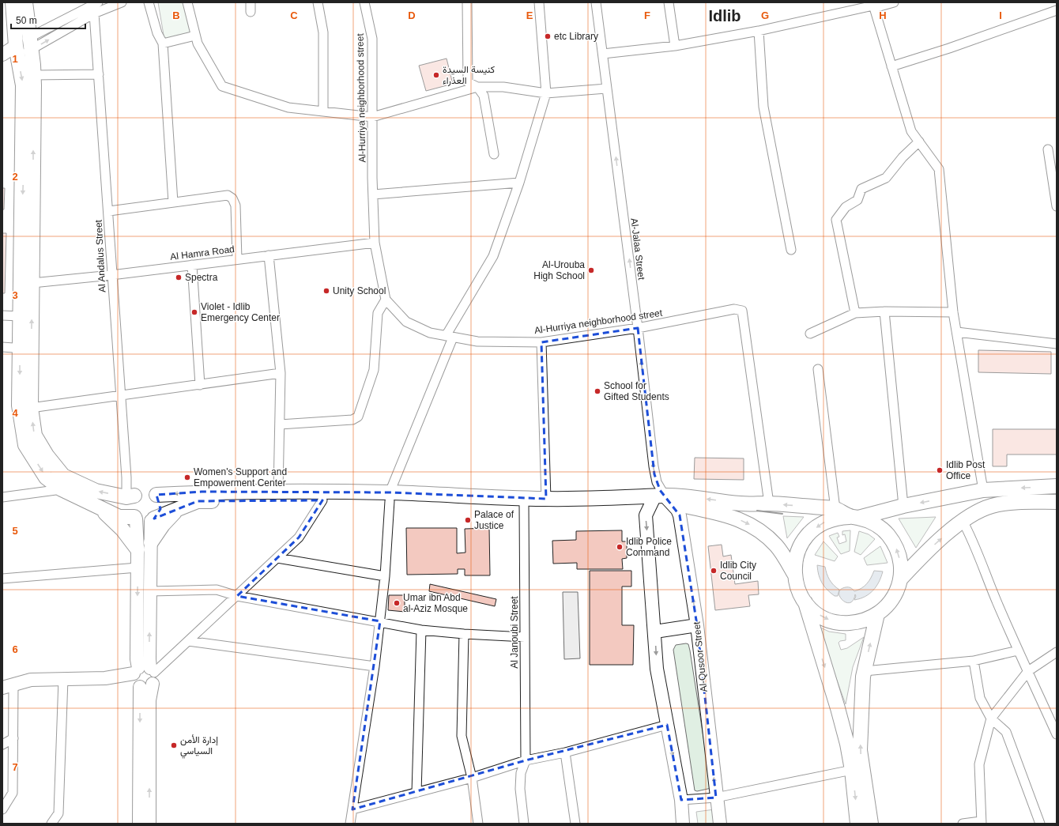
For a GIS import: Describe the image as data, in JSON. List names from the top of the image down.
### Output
{
  "streets": {
    "street": [
      "Al-Hurriya neighborhood street",
      "Al-Jalaa Street",
      "Al Hamra Road",
      "Al Andalus Street",
      "Al Janoubi Street",
      "Al-Qusoor Street"
    ]
  },
  "crossings": [
    ["Al-Hurriya neighborhood street", "Al-Jalaa Street"],
    ["Al-Hurriya neighborhood street", "Al Hamra Road"],
    ["Al-Jalaa Street", "Al-Qusoor Street"],
    ["Al Hamra Road", "Al Andalus Street"]
  ],
  "one_way": ["Al-Jalaa Street"],
  "districts": ["Idlib"],
  "places": [
    "etc Library",
    "كنيسة السيدة العذراء",
    "Al-Urouba High School",
    "Spectra",
    "Unity School",
    "Violet - Idlib Emergency Center",
    "School for Gifted Students",
    "Idlib Post Office",
    "Women's Support and Empowerment Center",
    "Palace of Justice",
    "Idlib Police Command",
    "Idlib City Council",
    "Umar ibn Abd al-Aziz Mosque",
    "إدارة الأمن السياسي"
  ],
  "scale_bar": "50 m",
  "grid": {
    "columns": [
      "B",
      "C",
      "D",
      "E",
      "F",
      "G",
      "H",
      "I"
    ],
    "rows": [
      "1",
      "2",
      "3",
      "4",
      "5",
      "6",
      "7"
    ]
  }
}
